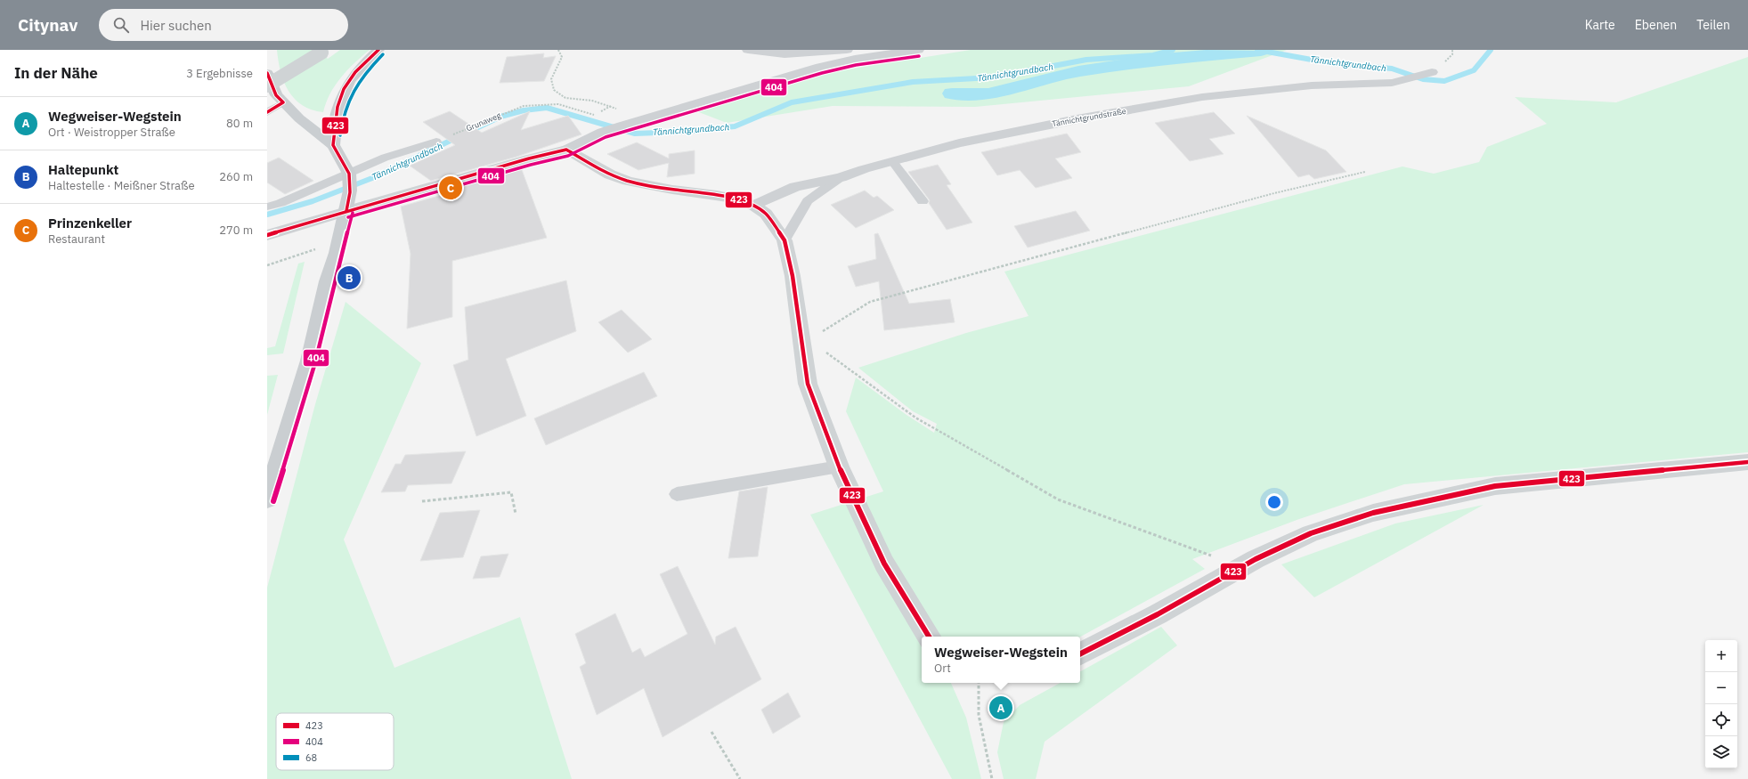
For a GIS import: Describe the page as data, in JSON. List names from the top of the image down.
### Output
{
  "streets": {
    "street": ["Tännichtgrundstraße"],
    "path": ["Grunaweg"]
  },
  "water": ["Tännichtgrundbach"],
  "lines": ["transit line 423", "transit line 68", "transit line 404"],
  "legend": ["423", "404", "68"],
  "page": {
    "header": "Citynav",
    "search": "Hier suchen",
    "nav": ["Karte", "Ebenen", "Teilen"],
    "heading": ["In der Nähe", "3 Ergebnisse"],
    "list": [
      {
        "mark": "A",
        "name": "Wegweiser-Wegstein",
        "note": "Ort · Weistropper Straße",
        "value": "80 m"
      },
      {
        "mark": "B",
        "name": "Haltepunkt",
        "note": "Haltestelle · Meißner Straße",
        "value": "260 m"
      },
      {
        "mark": "C",
        "name": "Prinzenkeller",
        "note": "Restaurant",
        "value": "270 m"
      }
    ],
    "pins": ["C", "B", "A"],
    "popup": ["Wegweiser-Wegstein", "Ort"],
    "map_buttons": ["+", "−"]
  }
}
